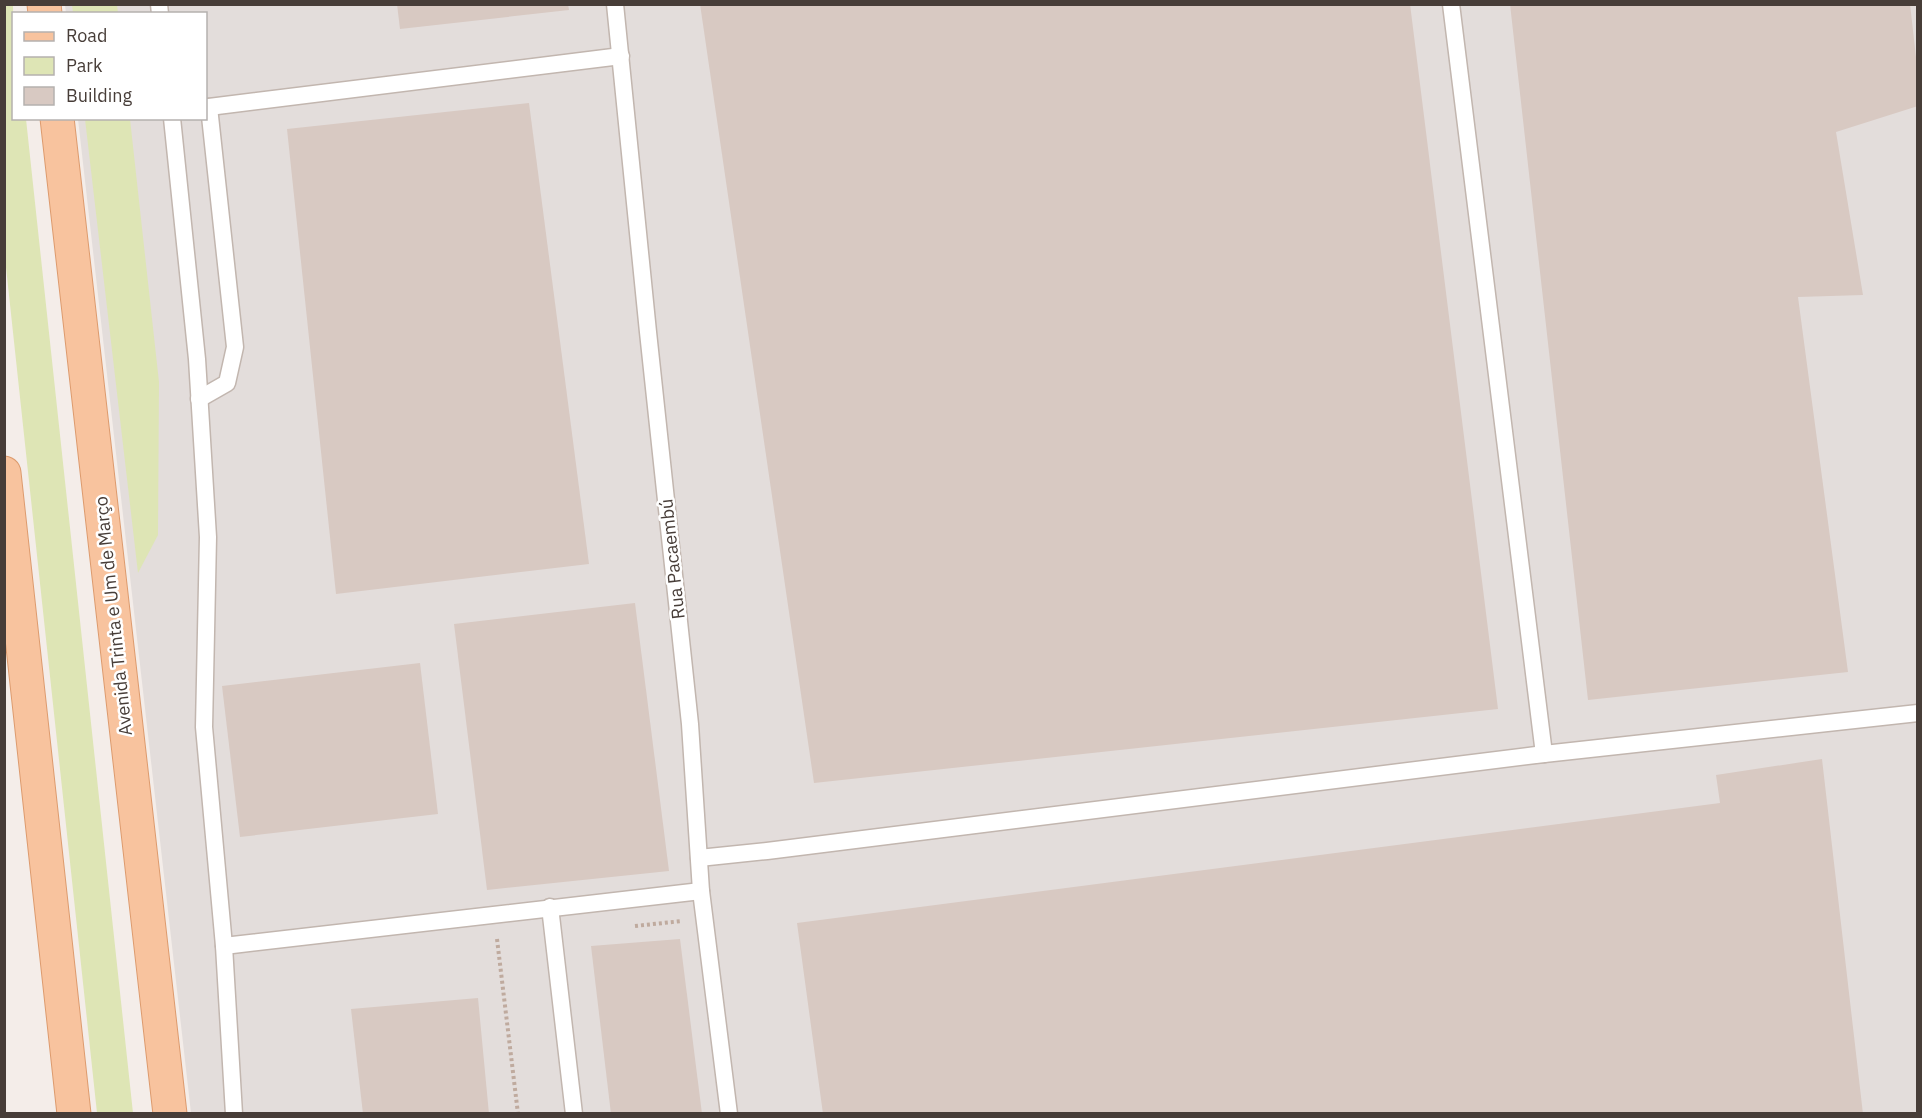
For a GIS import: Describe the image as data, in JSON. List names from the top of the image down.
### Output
{
  "streets": {
    "main road": ["Avenida Trinta e Um de Março"],
    "lane": ["Rua Pacaembú"]
  },
  "legend": ["Road", "Park", "Building"]
}
